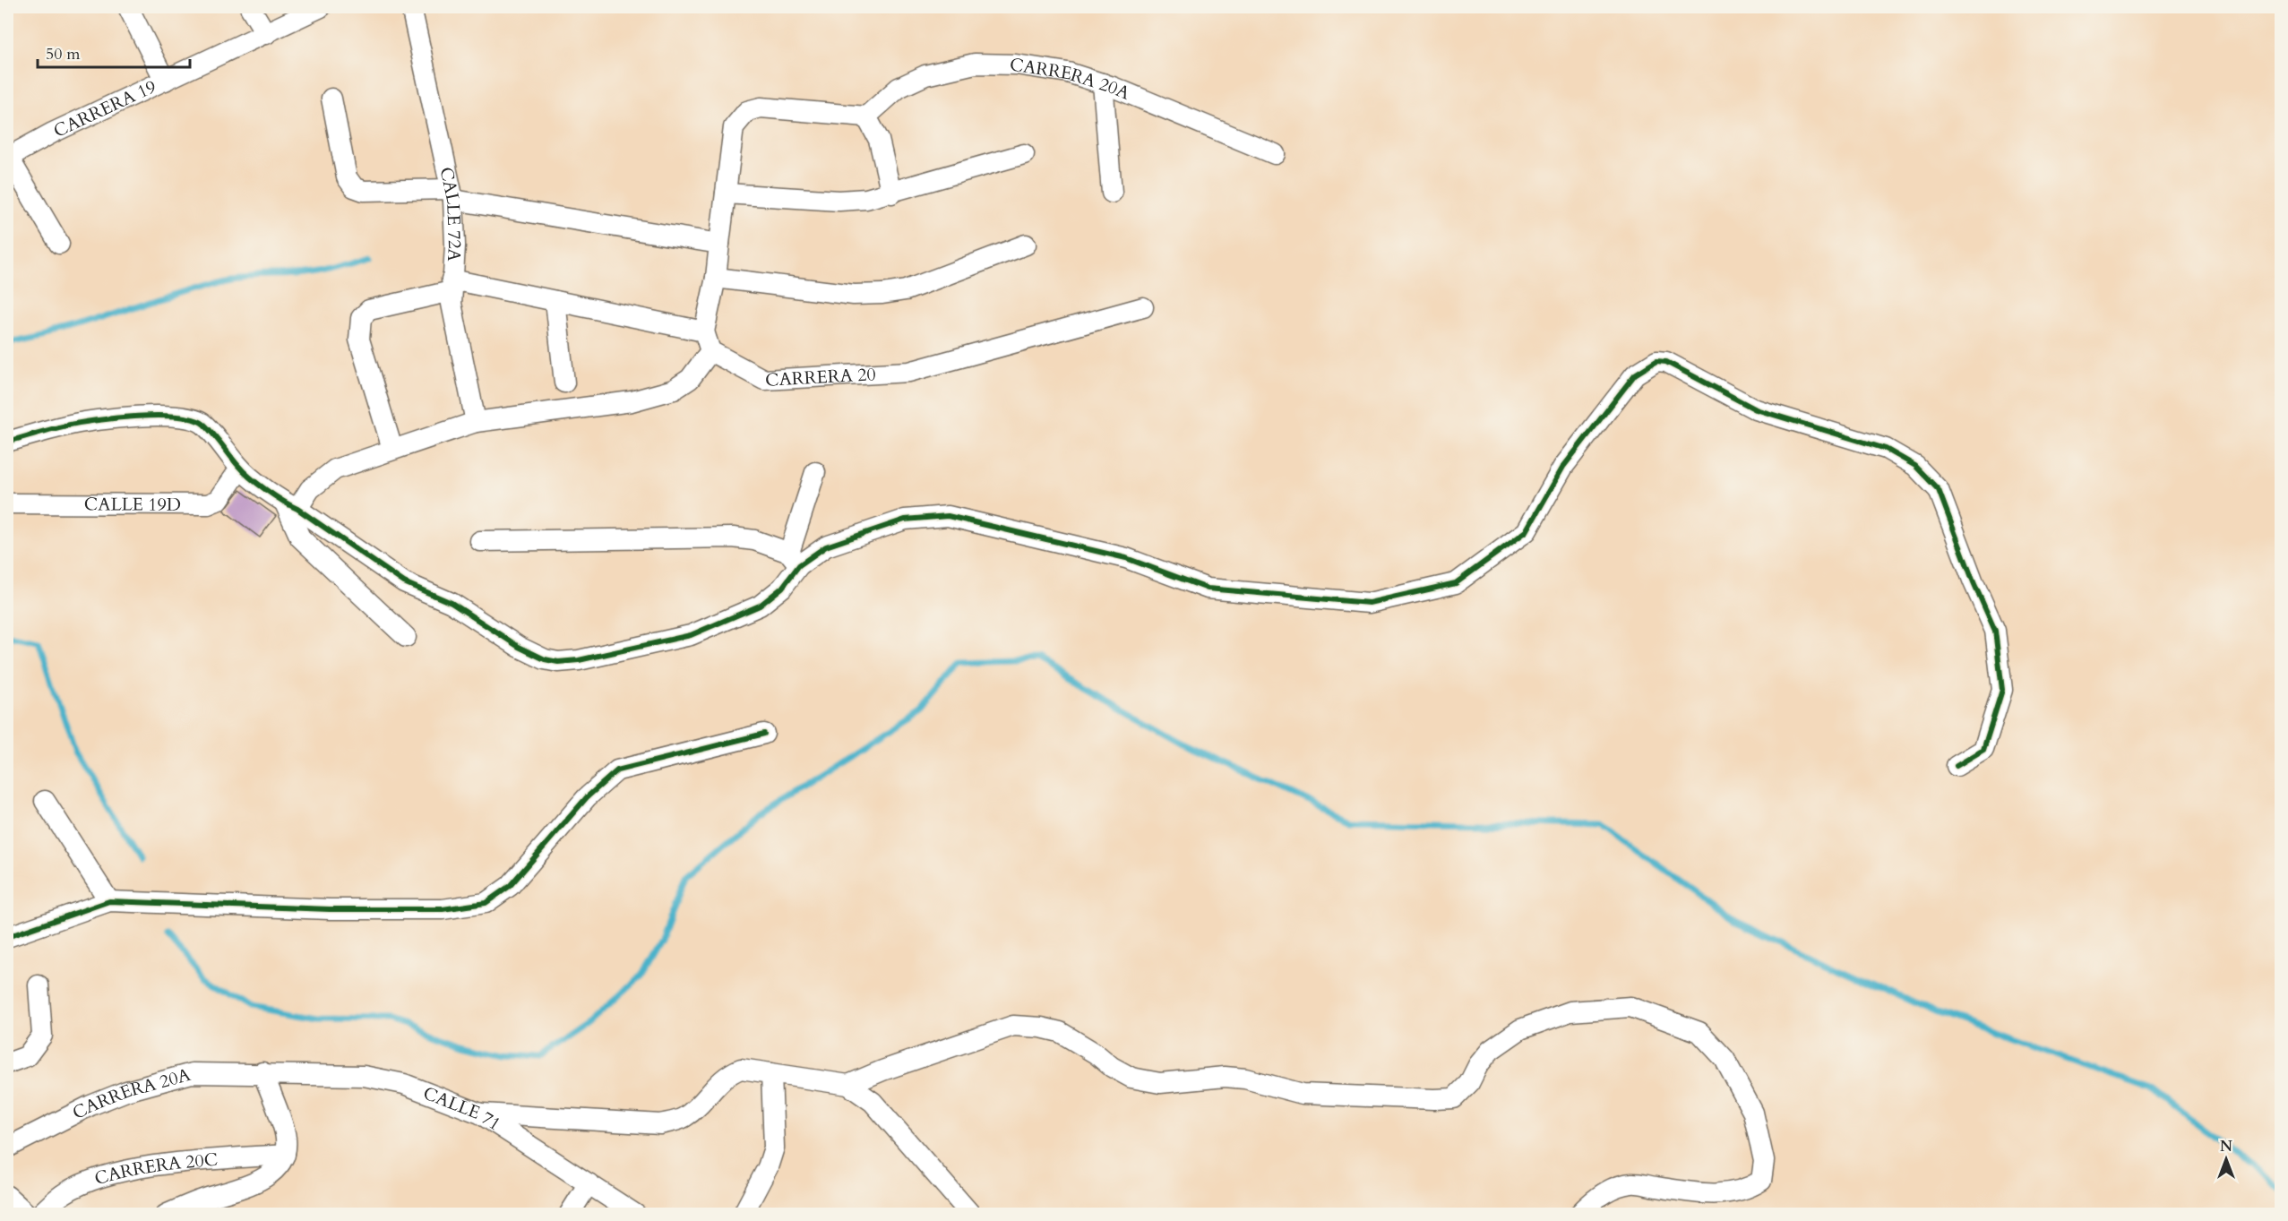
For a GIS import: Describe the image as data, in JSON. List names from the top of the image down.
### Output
{
  "streets": {
    "street": [
      "CARRERA 20A",
      "CARRERA 19",
      "CALLE 72A",
      "CARRERA 20",
      "CALLE 19D",
      "CALLE 71",
      "CARRERA 20C"
    ]
  },
  "crossings": [
    ["CARRERA 20A", "CALLE 71"]
  ],
  "scale_bar": "50 m",
  "north": "top"
}
